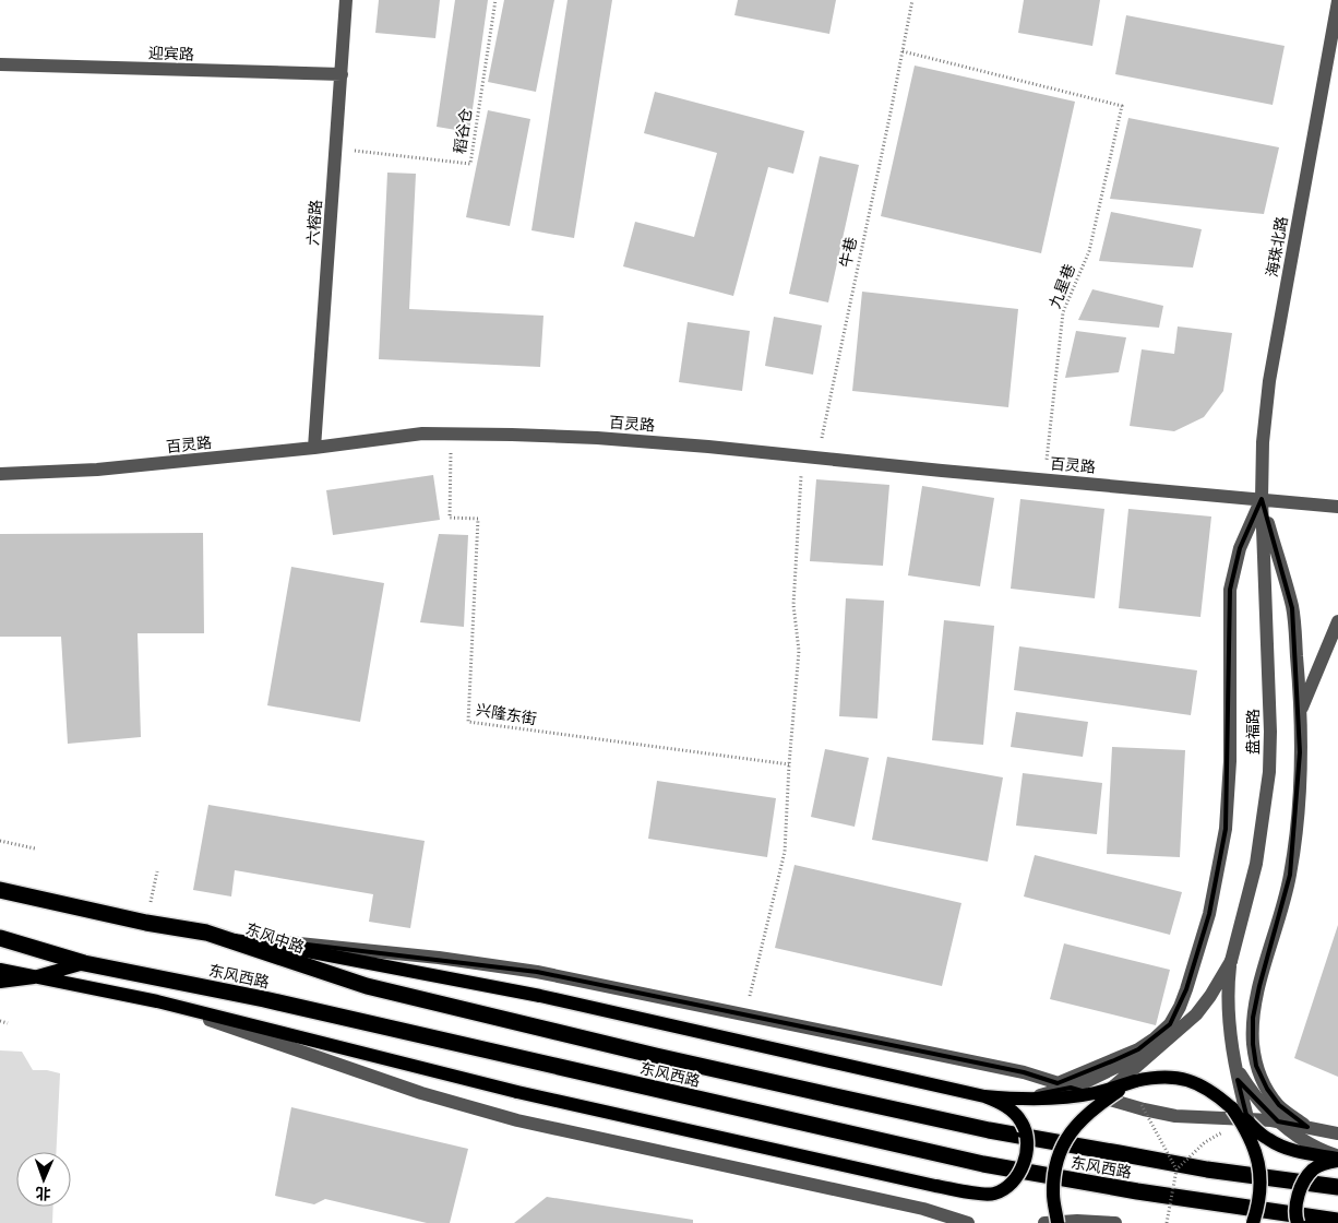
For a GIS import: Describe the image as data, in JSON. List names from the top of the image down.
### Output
{
  "streets": {
    "highway": ["东风中路", "东风西路"],
    "street": [
      "迎宾路",
      "六榕路",
      "海珠北路",
      "百灵路",
      "盘福路"
    ],
    "path": [
      "稻谷仓",
      "牛巷",
      "九星巷",
      "兴隆东街"
    ]
  },
  "crossings": [
    ["迎宾路", "六榕路"],
    ["稻谷仓", "六榕路"],
    ["六榕路", "百灵路"],
    ["海珠北路", "百灵路"],
    ["海珠北路", "盘福路"],
    ["牛巷", "九星巷"],
    ["牛巷", "百灵路"],
    ["九星巷", "百灵路"],
    ["百灵路", "兴隆东街"],
    ["百灵路", "盘福路"],
    ["东风中路", "东风西路"]
  ],
  "north": "bottom"
}
